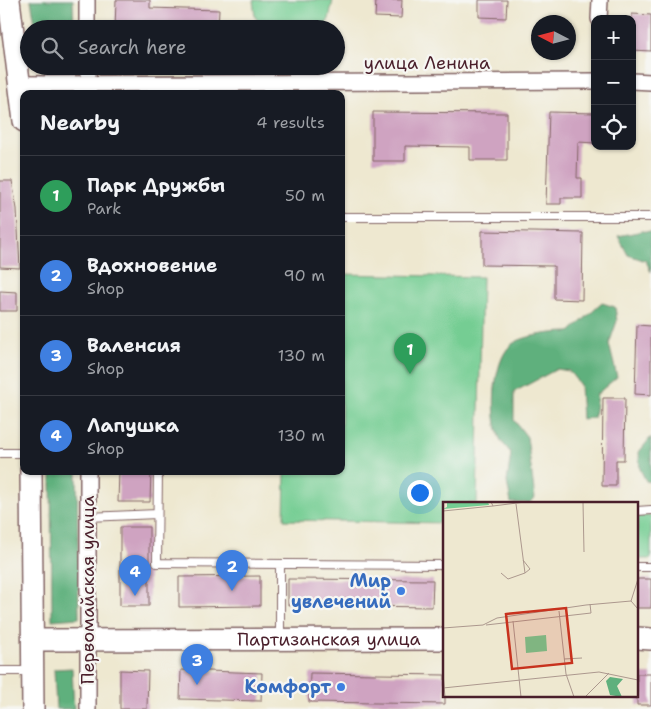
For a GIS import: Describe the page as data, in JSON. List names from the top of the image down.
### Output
{
  "streets": {
    "street": ["улица Ленина", "Первомайская улица", "Партизанская улица"]
  },
  "crossings": [
    ["Первомайская улица", "Партизанская улица"]
  ],
  "places": ["Мир увлечений", "Комфорт"],
  "north": "left",
  "page": {
    "map_buttons": ["+", "−"],
    "search": "Search here",
    "heading": ["Nearby", "4 results"],
    "list": [
      {
        "mark": "1",
        "name": "Парк Дружбы",
        "note": "Park",
        "value": "50 m"
      },
      {
        "mark": "2",
        "name": "Вдохновение",
        "note": "Shop",
        "value": "90 m"
      },
      {
        "mark": "3",
        "name": "Валенсия",
        "note": "Shop",
        "value": "130 m"
      },
      {
        "mark": "4",
        "name": "Лапушка",
        "note": "Shop",
        "value": "130 m"
      }
    ],
    "pins": [
      "1",
      "2",
      "4",
      "3"
    ]
  }
}
